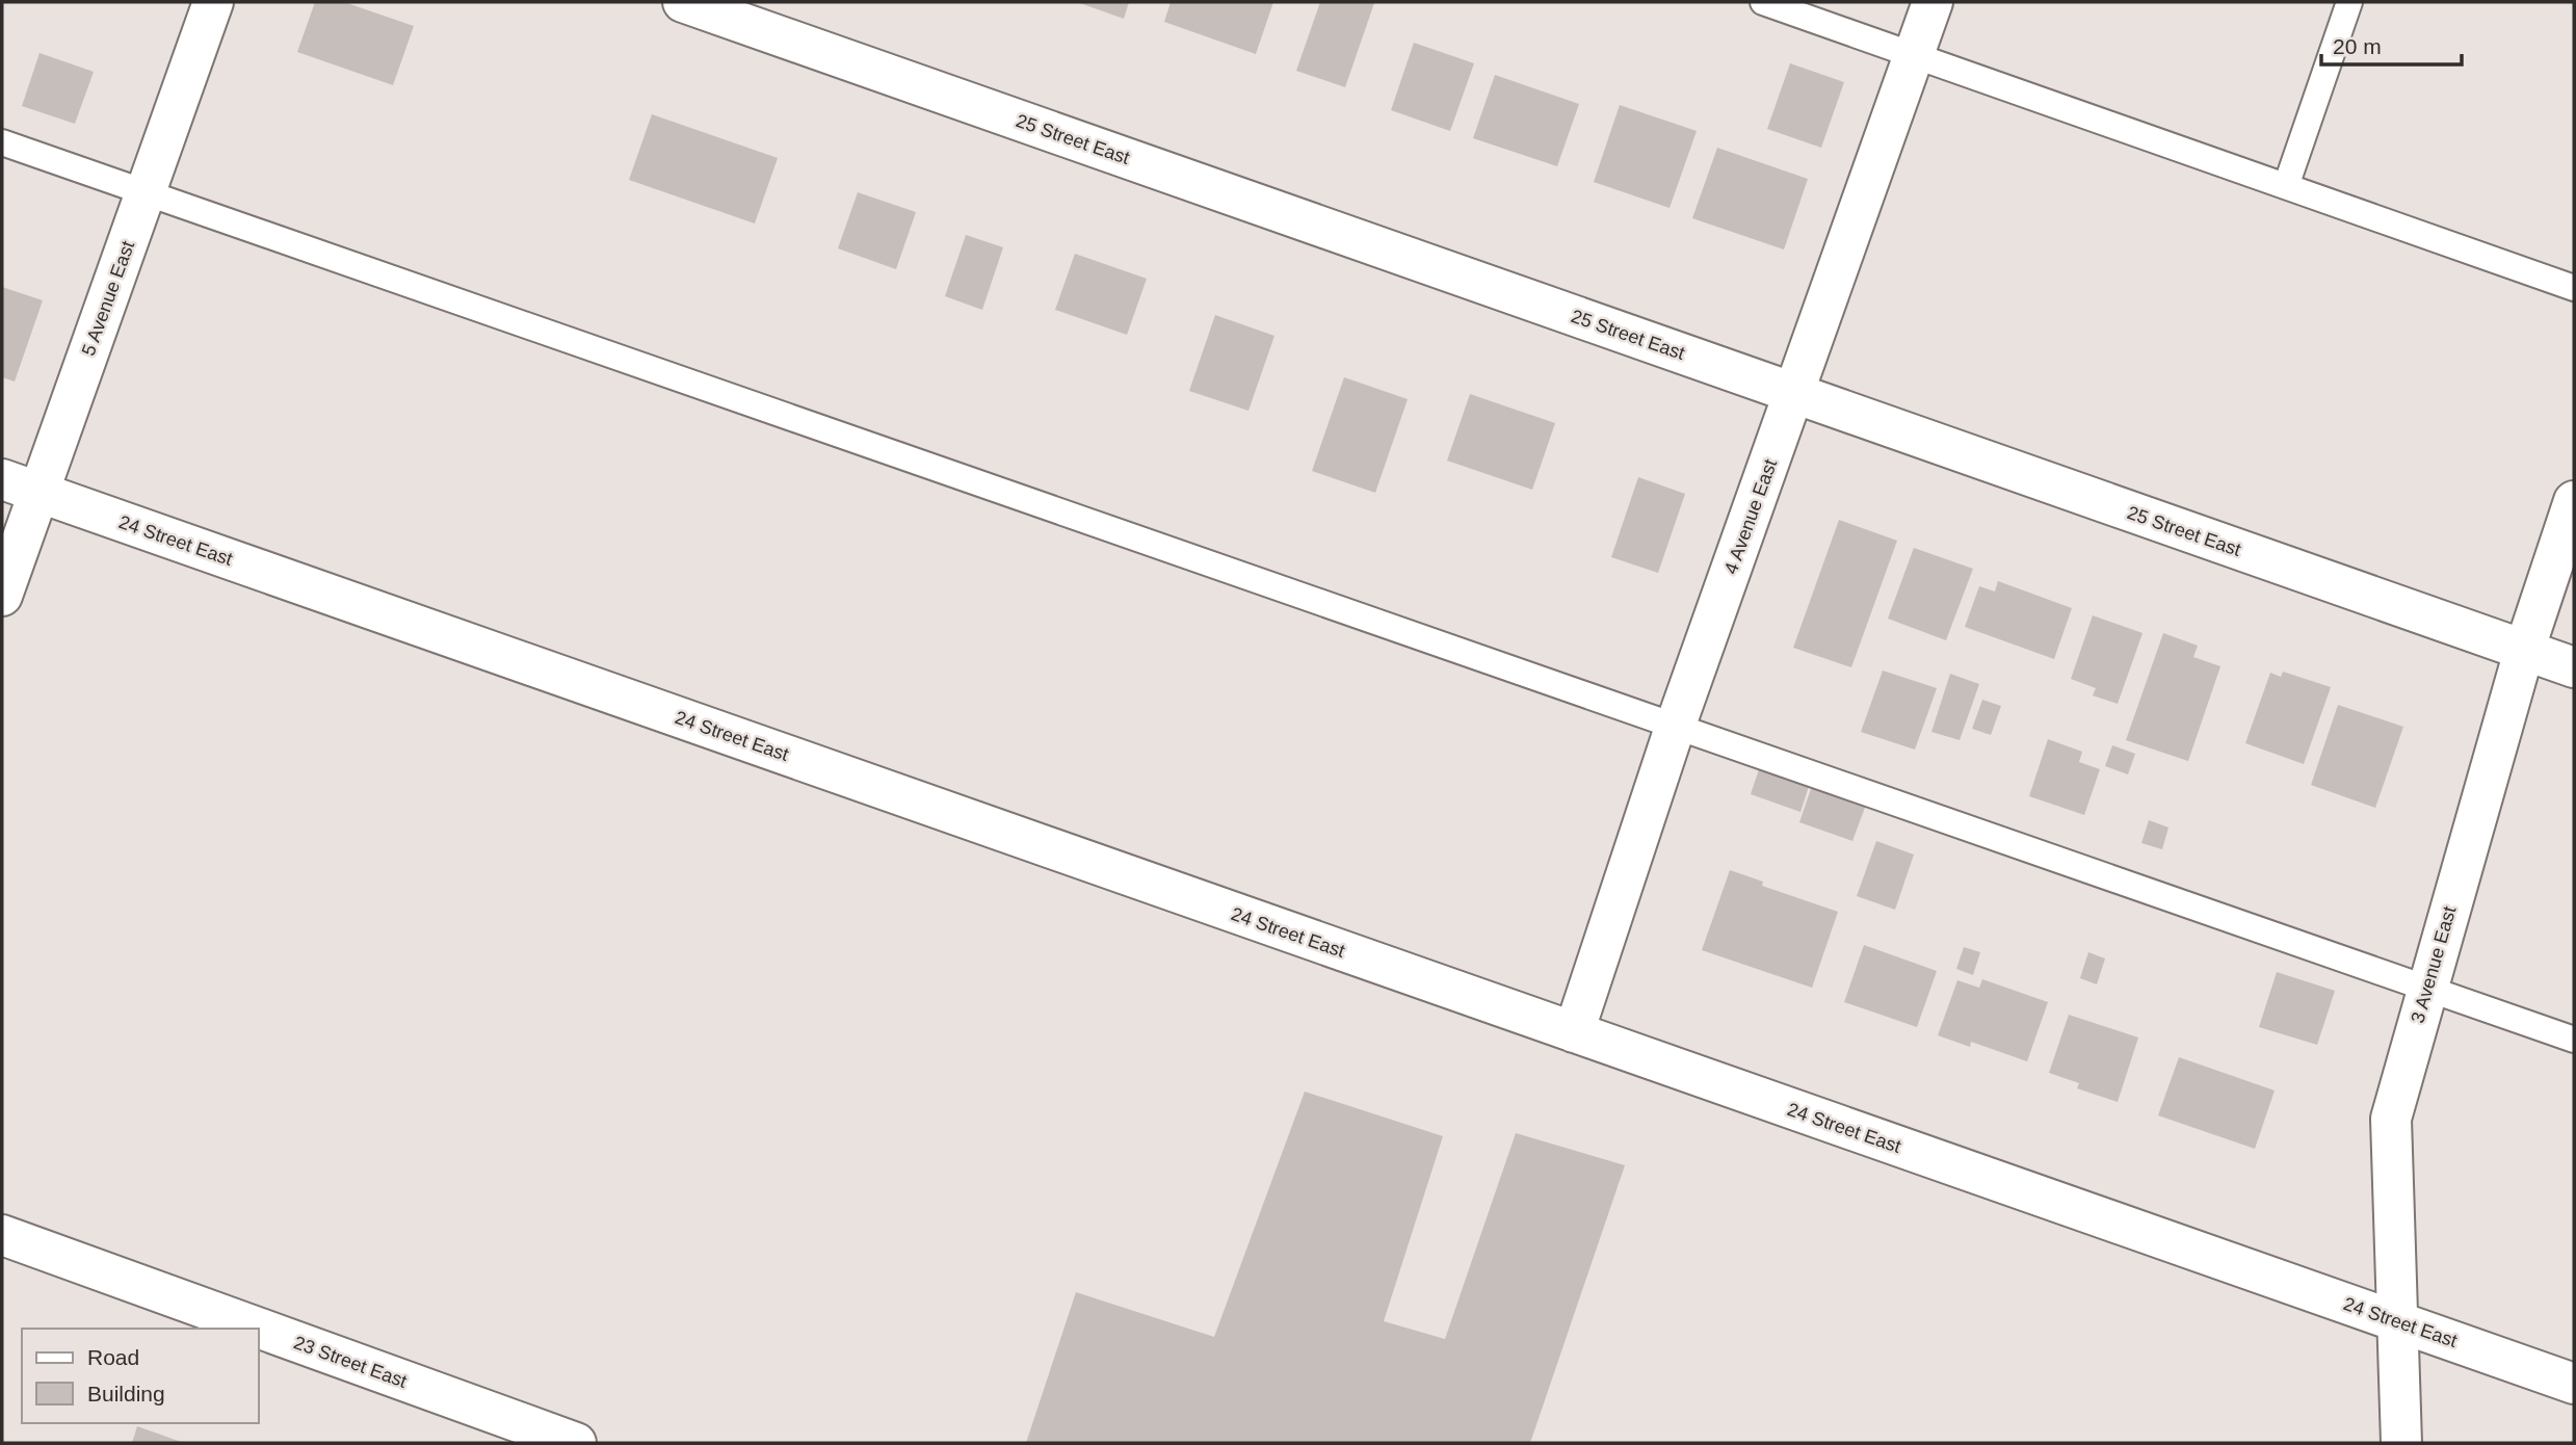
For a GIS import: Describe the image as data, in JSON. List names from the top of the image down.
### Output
{
  "streets": {
    "street": [
      "25 Street East",
      "5 Avenue East",
      "4 Avenue East",
      "24 Street East",
      "3 Avenue East",
      "23 Street East"
    ]
  },
  "crossings": [
    ["25 Street East", "4 Avenue East"],
    ["25 Street East", "3 Avenue East"],
    ["5 Avenue East", "24 Street East"],
    ["4 Avenue East", "24 Street East"],
    ["24 Street East", "3 Avenue East"]
  ],
  "legend": ["Road", "Building"],
  "scale_bar": "20 m"
}
